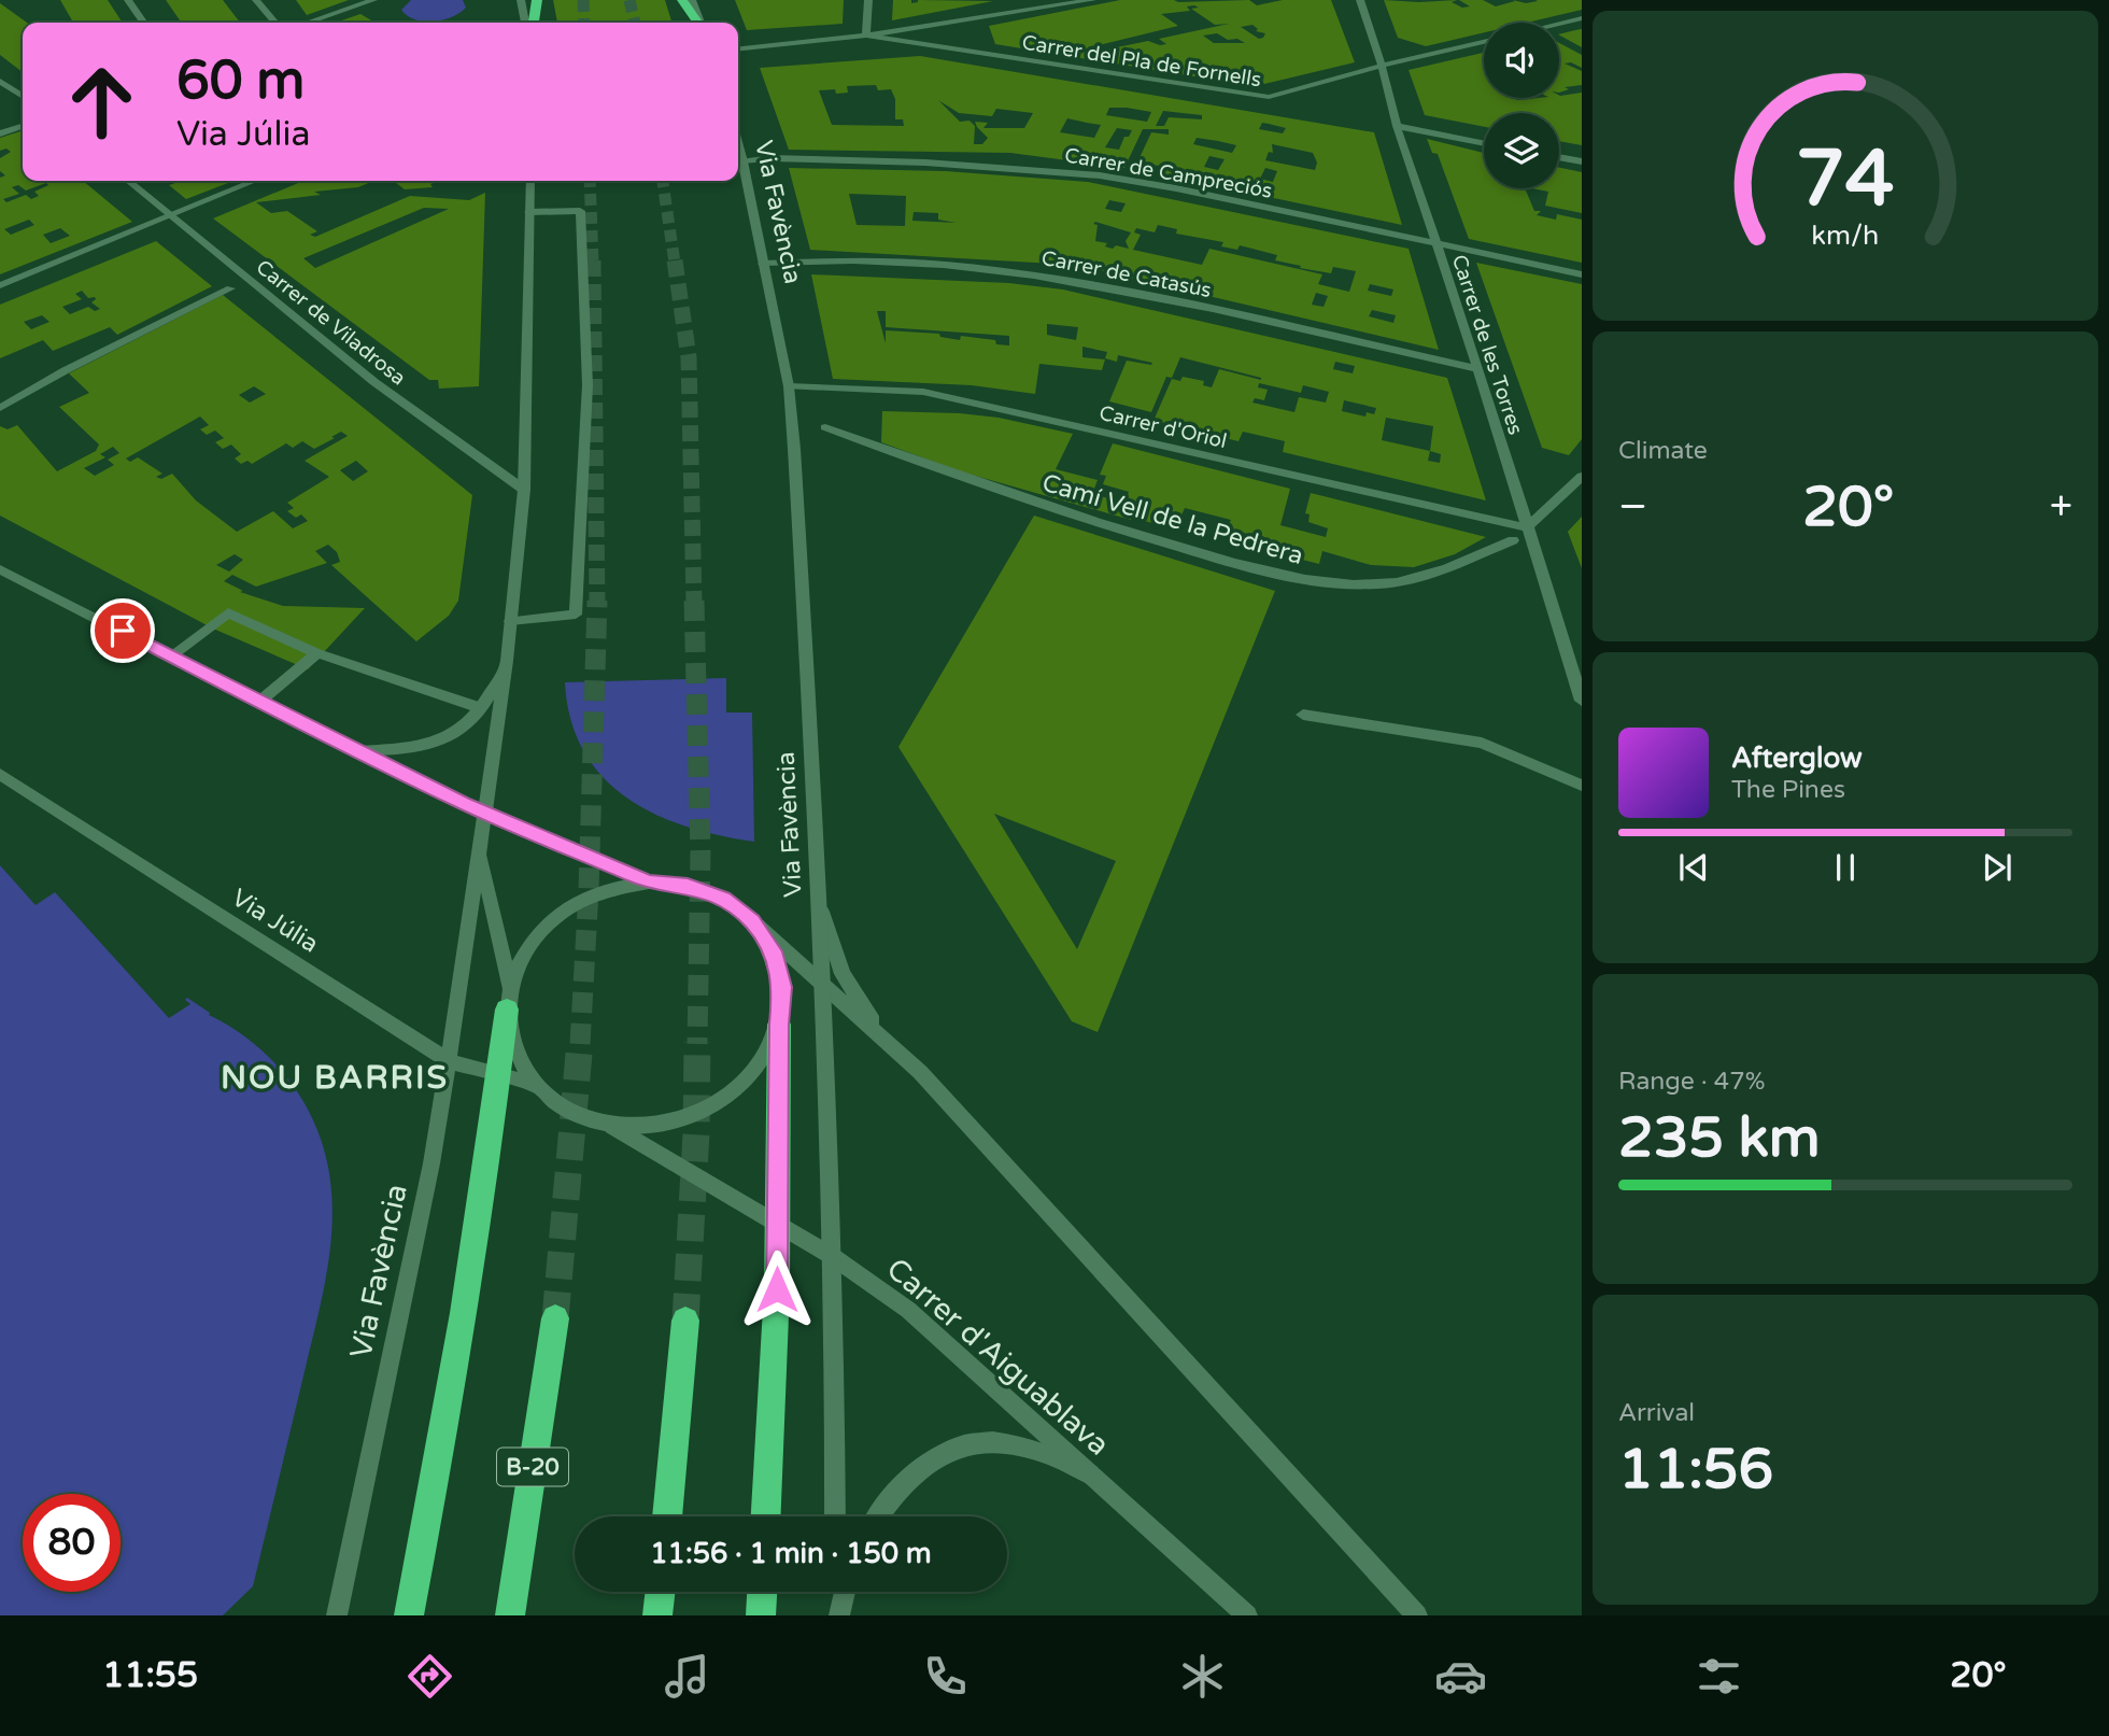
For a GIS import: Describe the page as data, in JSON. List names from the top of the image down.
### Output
{
  "streets": {
    "highway": ["B-20"],
    "street": [
      "Carrer del Pla de Fornells",
      "Carrer de Campreciós",
      "Via Favència",
      "Carrer de Catasús",
      "Carrer de Viladrosa",
      "Carrer de les Torres",
      "Carrer d'Oriol",
      "Camí Vell de la Pedrera",
      "Via Júlia",
      "Carrer d'Aiguablava"
    ]
  },
  "crossings": [
    ["Carrer del Pla de Fornells", "Carrer de les Torres"],
    ["Carrer de Campreciós", "Via Favència"],
    ["Carrer de Campreciós", "Carrer de les Torres"],
    ["Via Favència", "Carrer de Catasús"],
    ["Via Favència", "Carrer de Viladrosa"],
    ["Via Favència", "Carrer d'Oriol"],
    ["Via Favència", "Via Júlia"],
    ["Via Favència", "Carrer d'Aiguablava"],
    ["Carrer de Catasús", "Carrer de les Torres"],
    ["Carrer de les Torres", "Carrer d'Oriol"],
    ["Via Júlia", "Carrer d'Aiguablava"]
  ],
  "districts": ["NOU BARRIS"],
  "page": {
    "turn": ["60 m", "Via Júlia"],
    "tile": [
      "Climate",
      ["Range · 47%", "235 km"],
      ["Arrival", "11:56"]
    ],
    "heat": ["−", "20°", "+"],
    "song": ["Afterglow", "The Pines"],
    "limit": "80",
    "trip": "11:56 · 1 min · 150 m",
    "tabs": ["11:55", "20°"],
    "gauge": ["74", "km/h"]
  }
}
